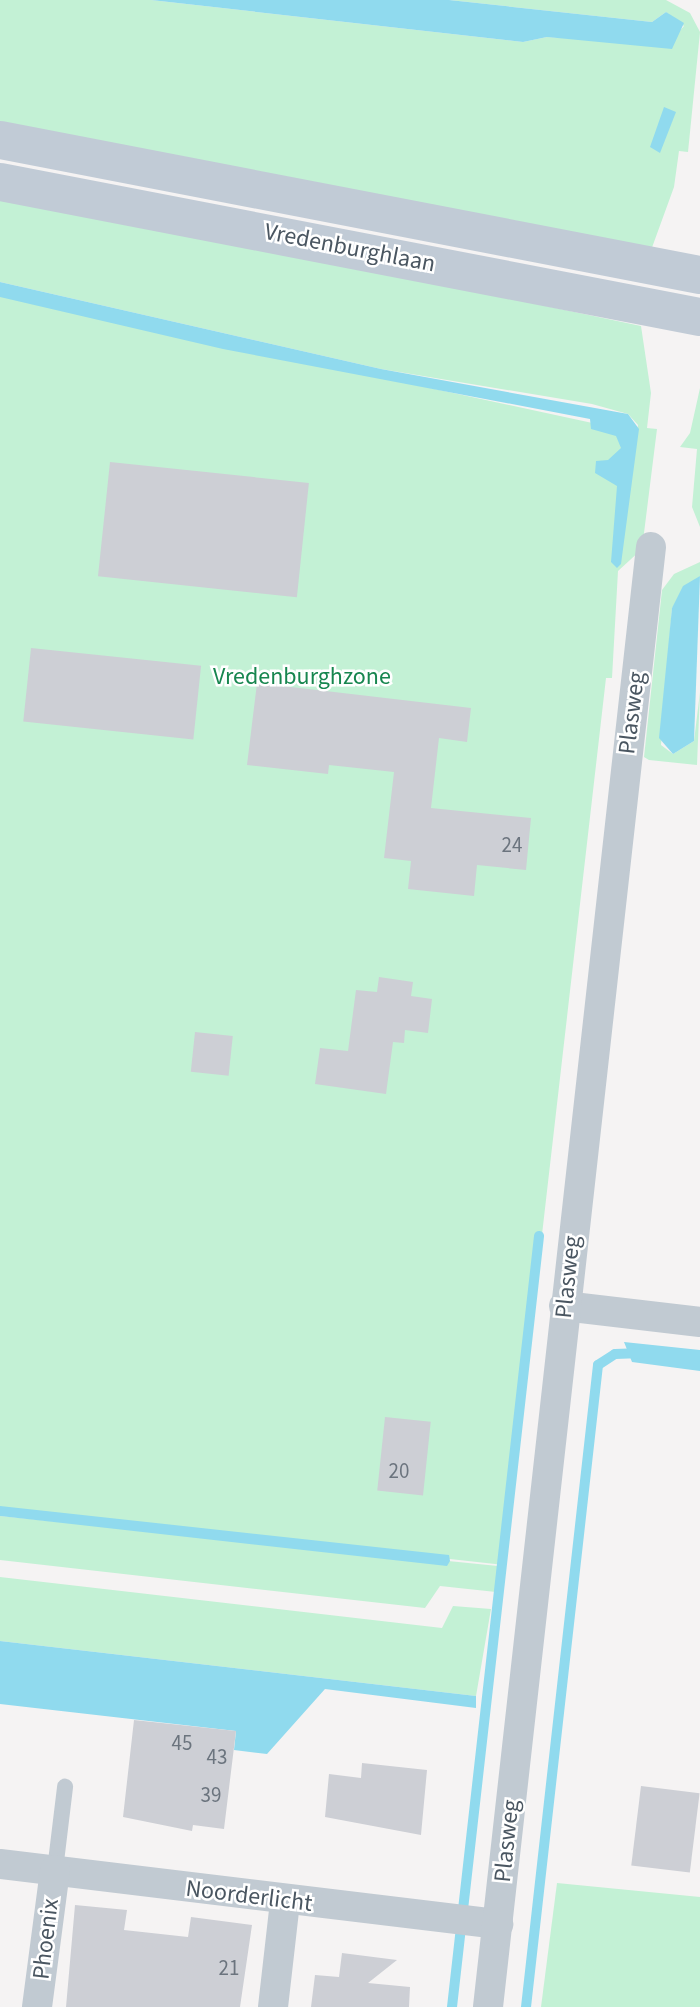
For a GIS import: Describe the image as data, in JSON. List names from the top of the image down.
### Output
{
  "streets": {
    "street": [
      "Vredenburghlaan",
      "Plasweg",
      "Noorderlicht",
      "Phoenix"
    ]
  },
  "crossings": [
    ["Plasweg", "Noorderlicht"],
    ["Noorderlicht", "Phoenix"]
  ],
  "parks": ["Vredenburghzone"],
  "house_numbers": [
    "24",
    "20",
    "45",
    "43",
    "39",
    "21"
  ]
}
